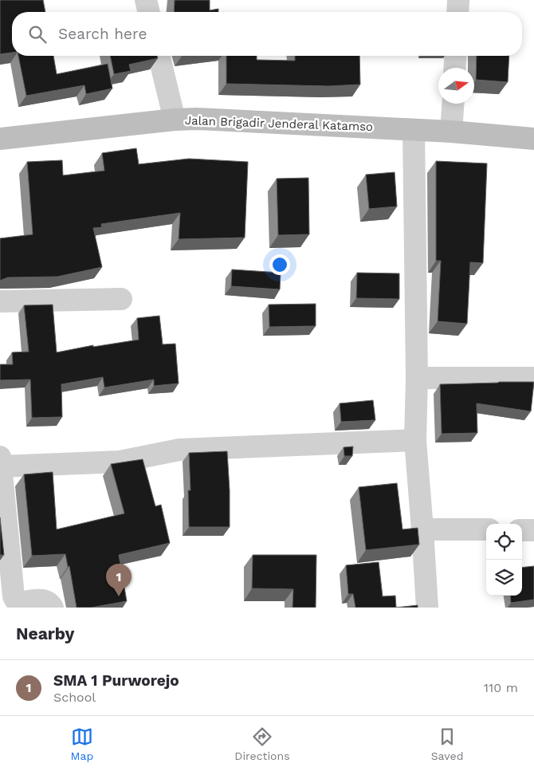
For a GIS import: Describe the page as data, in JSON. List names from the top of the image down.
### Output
{
  "streets": {
    "main road": ["Jalan Brigadir Jenderal Katamso"]
  },
  "north": "right",
  "page": {
    "search": "Search here",
    "pins": "1",
    "heading": "Nearby",
    "list": [
      {
        "mark": "1",
        "name": "SMA 1 Purworejo",
        "note": "School",
        "value": "110 m"
      }
    ],
    "nav": ["Map", "Directions", "Saved"]
  }
}
